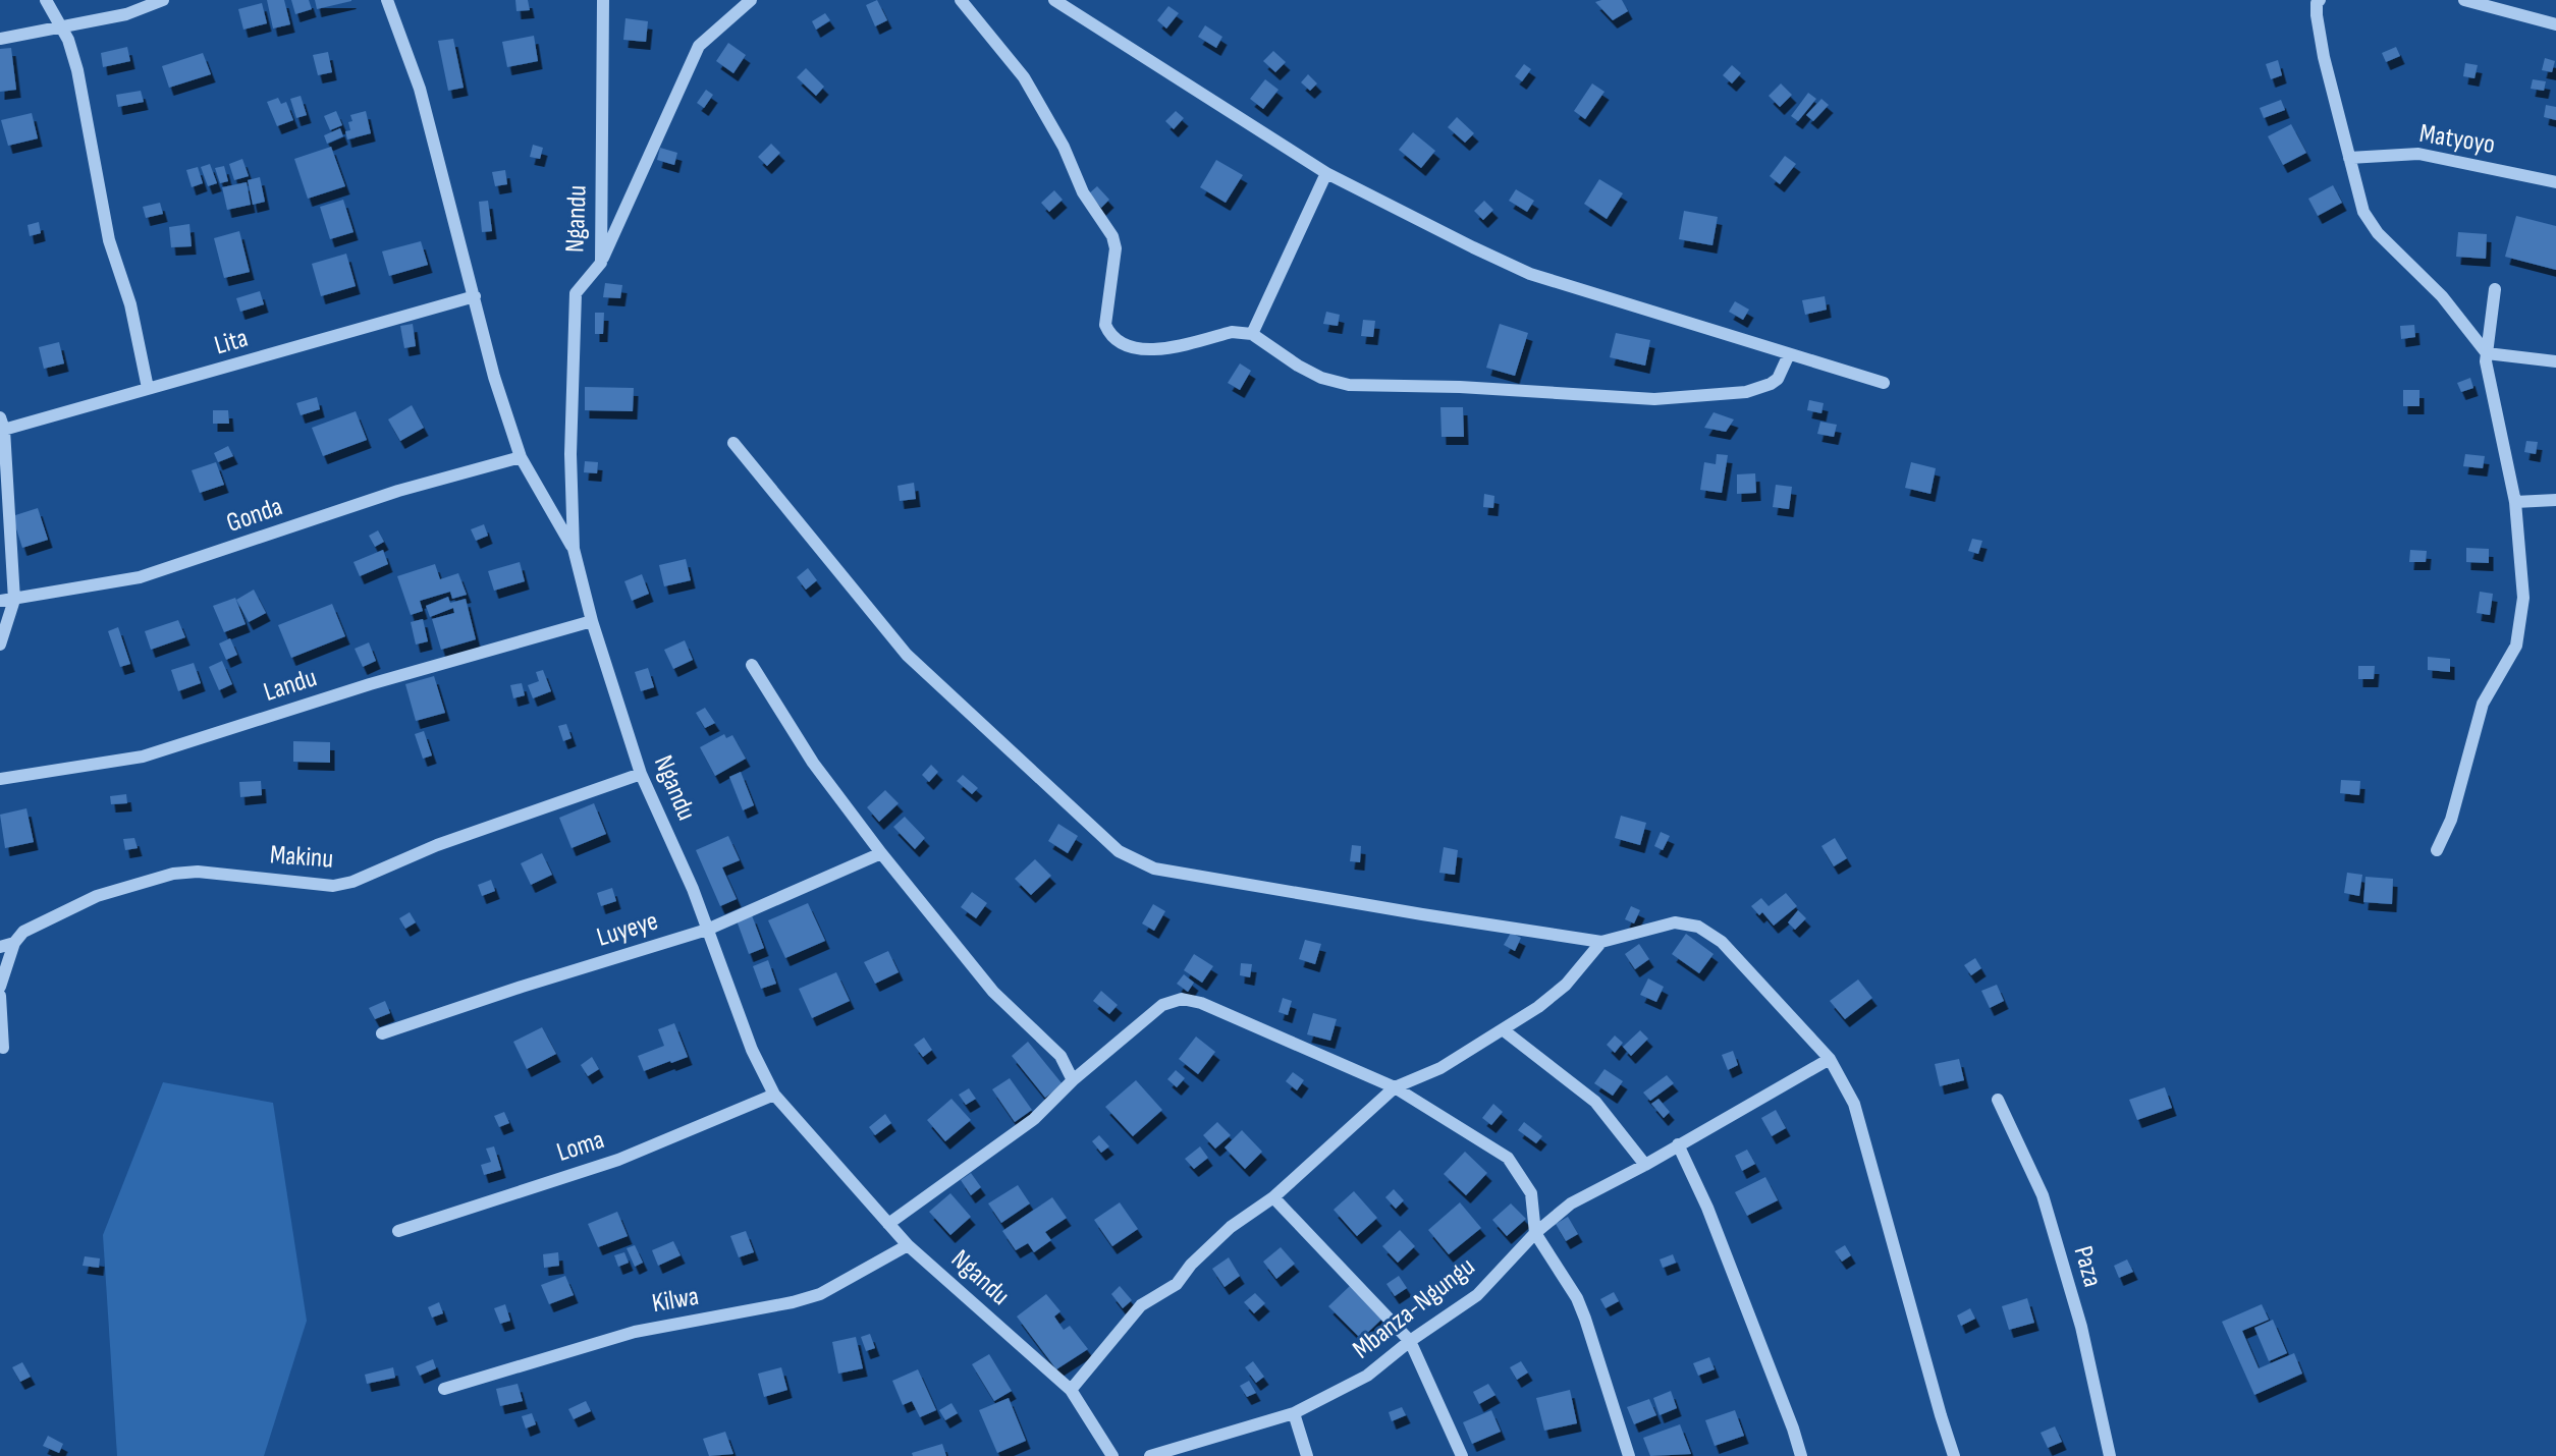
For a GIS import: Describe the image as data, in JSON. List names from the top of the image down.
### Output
{
  "streets": {
    "street": [
      "Matyoyo",
      "Ngandu",
      "Lita",
      "Gonda",
      "Landu",
      "Makinu",
      "Luyeye",
      "Loma",
      "Paza",
      "Kilwa",
      "Mbanza-Ngungu"
    ]
  },
  "crossings": [
    ["Ngandu", "Landu"],
    ["Ngandu", "Makinu"],
    ["Ngandu", "Luyeye"],
    ["Ngandu", "Loma"],
    ["Ngandu", "Kilwa"]
  ]
}
